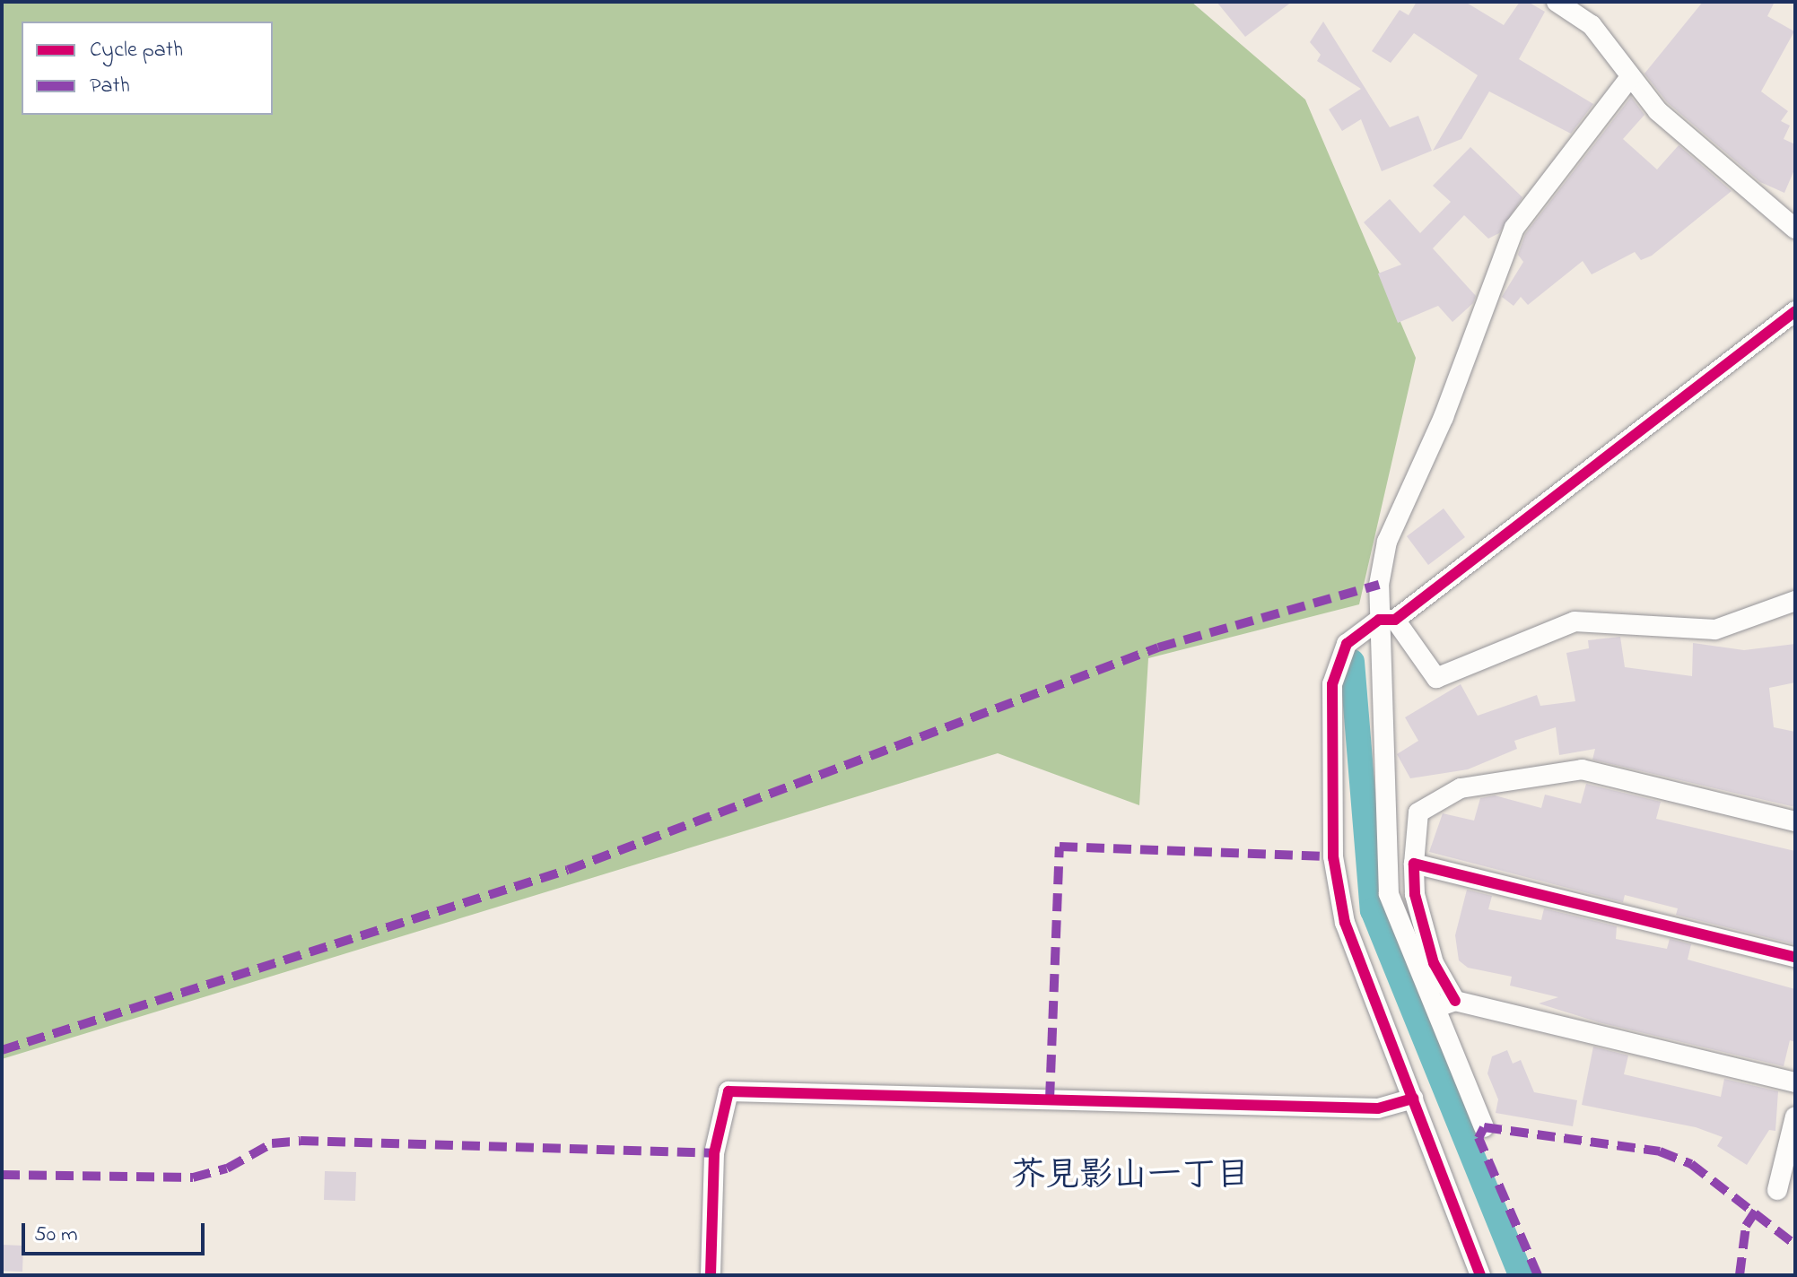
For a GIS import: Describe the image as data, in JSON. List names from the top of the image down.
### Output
{
  "districts": ["芥見影山一丁目"],
  "legend": ["Cycle path", "Path"],
  "scale_bar": "50 m"
}
